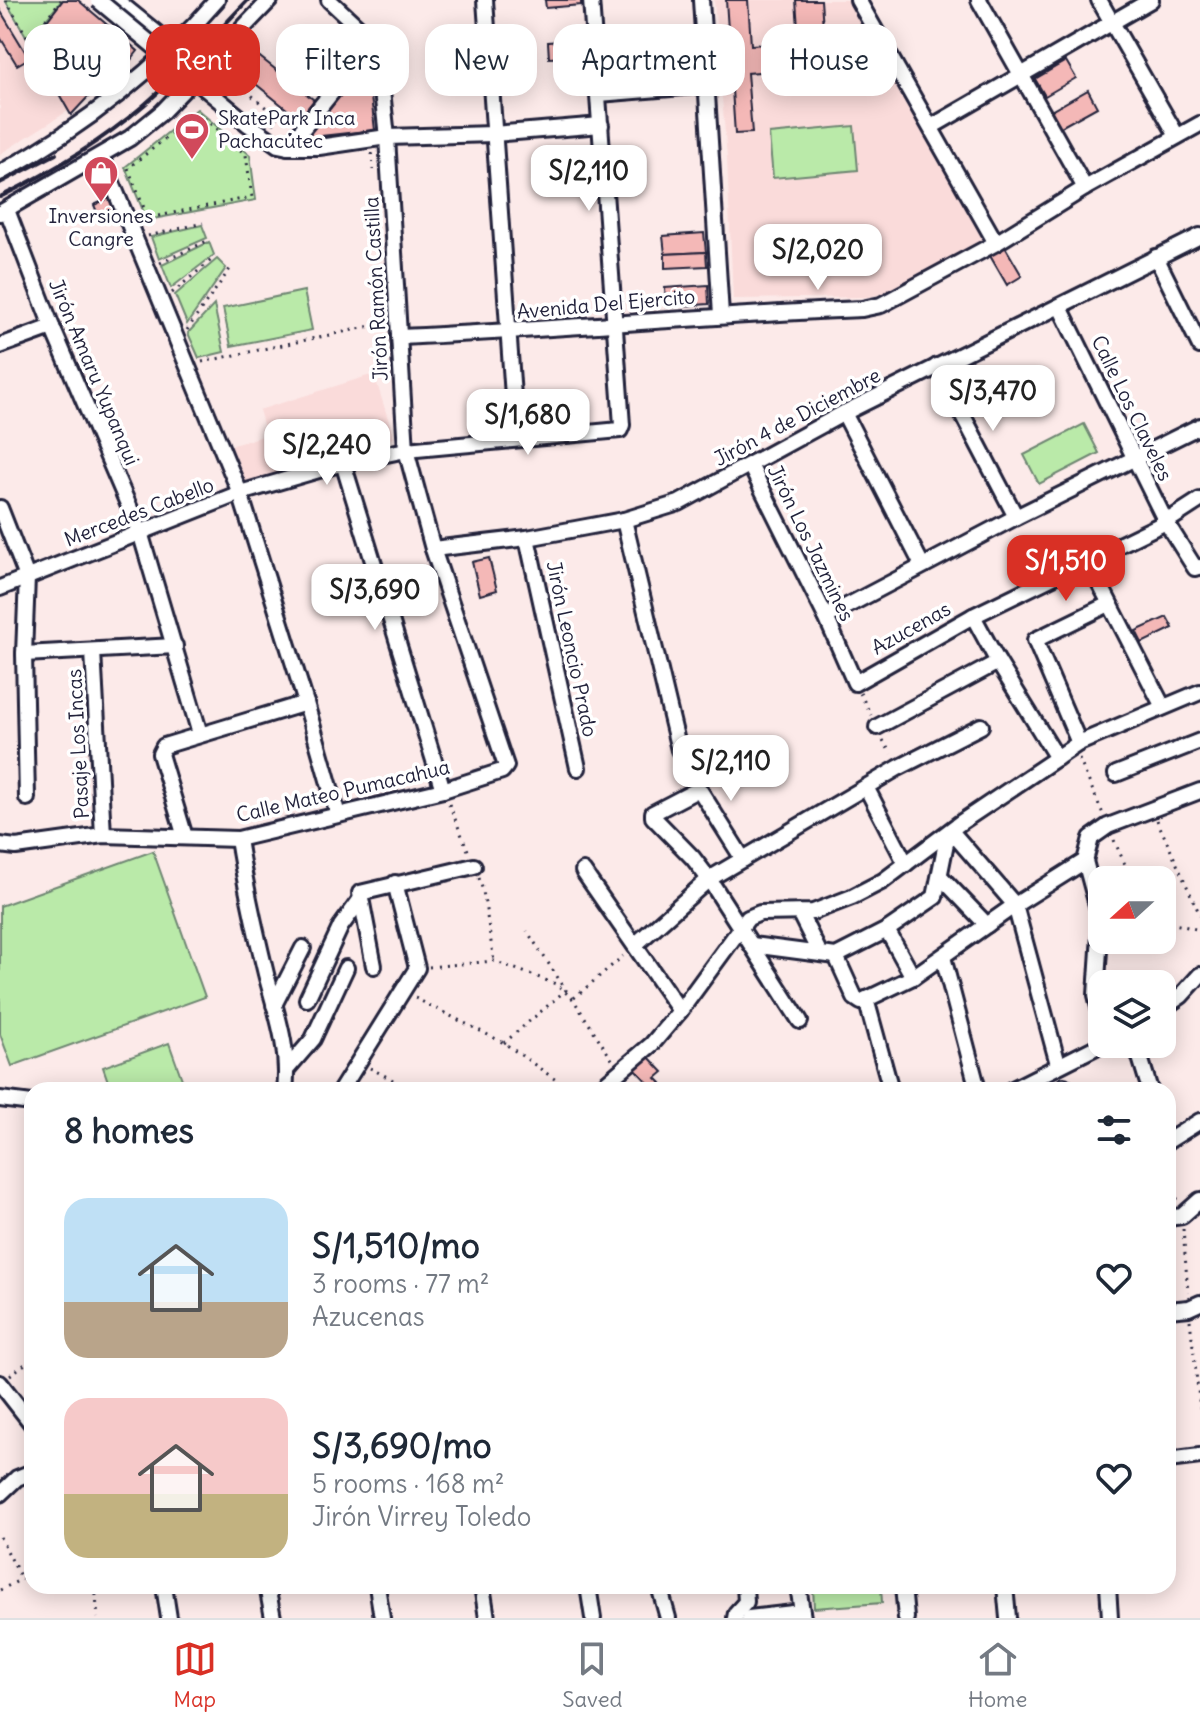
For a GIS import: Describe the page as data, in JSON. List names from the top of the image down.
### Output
{
  "streets": {
    "street": [
      "Jirón Ramón Castilla",
      "Avenida Del Ejercito",
      "Jirón Amaru Yupanqui",
      "Calle Los Claveles",
      "Jirón 4 de Diciembre",
      "Mercedes Cabello",
      "Jirón Los Jazmines",
      "Azucenas",
      "Jirón Leoncio Prado",
      "Pasaje Los Incas",
      "Calle Mateo Pumacahua"
    ]
  },
  "crossings": [
    ["Jirón Ramón Castilla", "Avenida Del Ejercito"],
    ["Jirón Ramón Castilla", "Jirón 4 de Diciembre"],
    ["Jirón Ramón Castilla", "Mercedes Cabello"],
    ["Jirón Ramón Castilla", "Calle Mateo Pumacahua"],
    ["Avenida Del Ejercito", "Mercedes Cabello"],
    ["Jirón Amaru Yupanqui", "Mercedes Cabello"],
    ["Calle Los Claveles", "Jirón 4 de Diciembre"],
    ["Calle Los Claveles", "Azucenas"],
    ["Jirón 4 de Diciembre", "Jirón Los Jazmines"],
    ["Jirón 4 de Diciembre", "Jirón Leoncio Prado"],
    ["Jirón Los Jazmines", "Azucenas"],
    ["Pasaje Los Incas", "Calle Mateo Pumacahua"]
  ],
  "places": {
    "sports": ["SkatePark Inca Pachacútec"],
    "shop": ["Inversiones Cangre"]
  },
  "north": "left",
  "page": {
    "chip": [
      "Buy",
      "Rent",
      "Filters",
      "New",
      "Apartment",
      "House"
    ],
    "price": [
      "S/2,110",
      "S/2,020",
      "S/3,470",
      "S/1,680",
      "S/2,240",
      "S/1,510",
      "S/3,690",
      "S/2,110"
    ],
    "heading": "8 homes",
    "list": [
      {
        "name": "S/1,510/mo",
        "note": "3 rooms · 77 m² · Azucenas"
      },
      {
        "name": "S/3,690/mo",
        "note": "5 rooms · 168 m² · Jirón Virrey Toledo"
      }
    ],
    "tabs": ["Map", "Saved", "Home"]
  }
}
